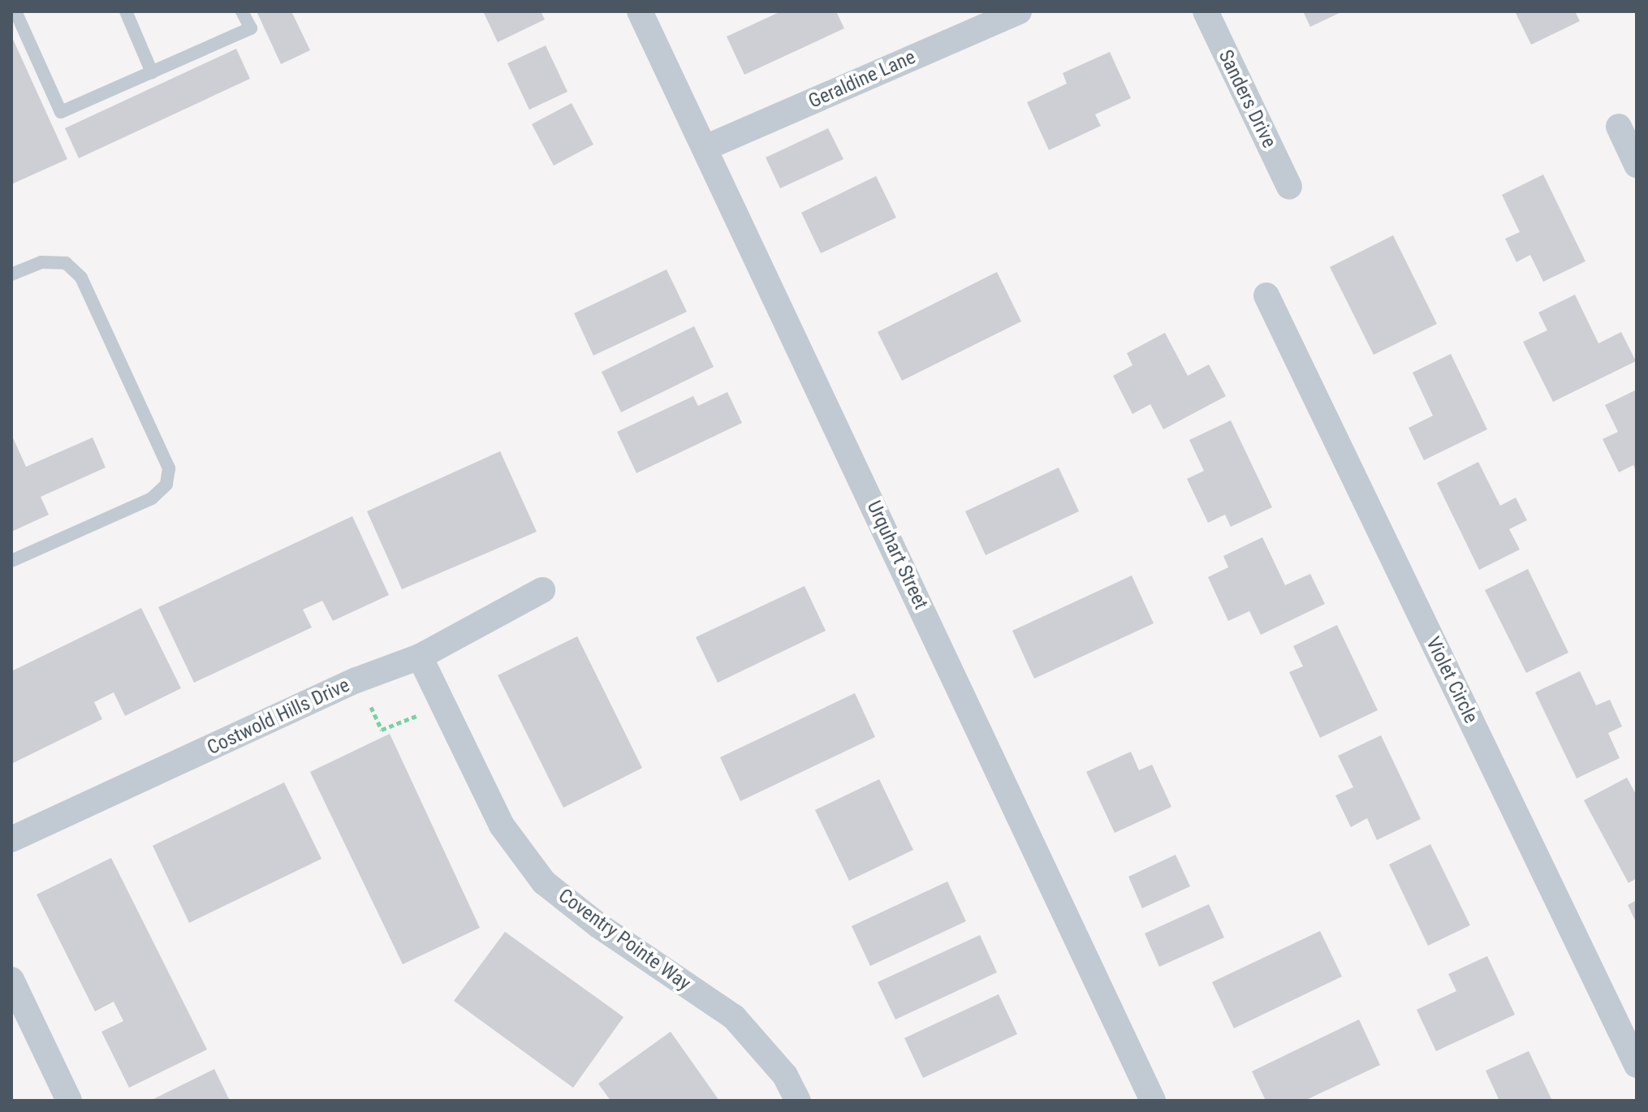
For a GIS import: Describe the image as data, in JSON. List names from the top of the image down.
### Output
{
  "streets": {
    "street": [
      "Geraldine Lane",
      "Sanders Drive",
      "Urquhart Street",
      "Violet Circle",
      "Costwold Hills Drive",
      "Coventry Pointe Way"
    ]
  },
  "crossings": [
    ["Geraldine Lane", "Urquhart Street"],
    ["Costwold Hills Drive", "Coventry Pointe Way"]
  ]
}
